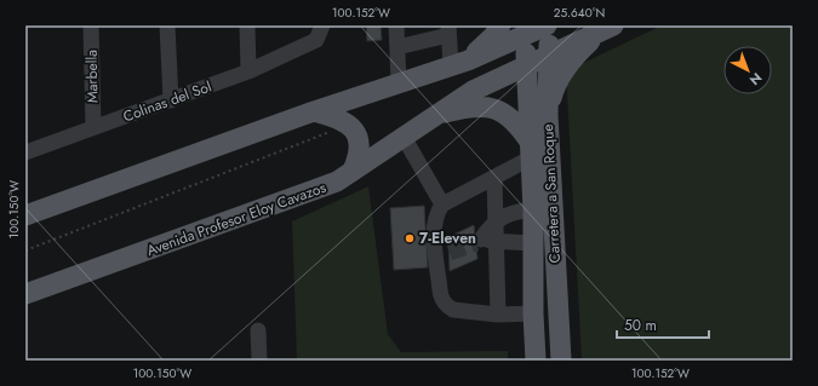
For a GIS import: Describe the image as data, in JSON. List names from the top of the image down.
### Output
{
  "streets": {
    "main road": ["Carretera a San Roque", "Avenida Profesor Eloy Cavazos"],
    "street": ["Marbella", "Colinas del Sol"]
  },
  "crossings": [
    ["Marbella", "Colinas del Sol"],
    ["Carretera a San Roque", "Avenida Profesor Eloy Cavazos"]
  ],
  "places": ["7-Eleven"],
  "scale_bar": "50 m",
  "north": "bottom right",
  "coordinates": ["100.152°W", "25.640°N", "100.150°W"]
}
